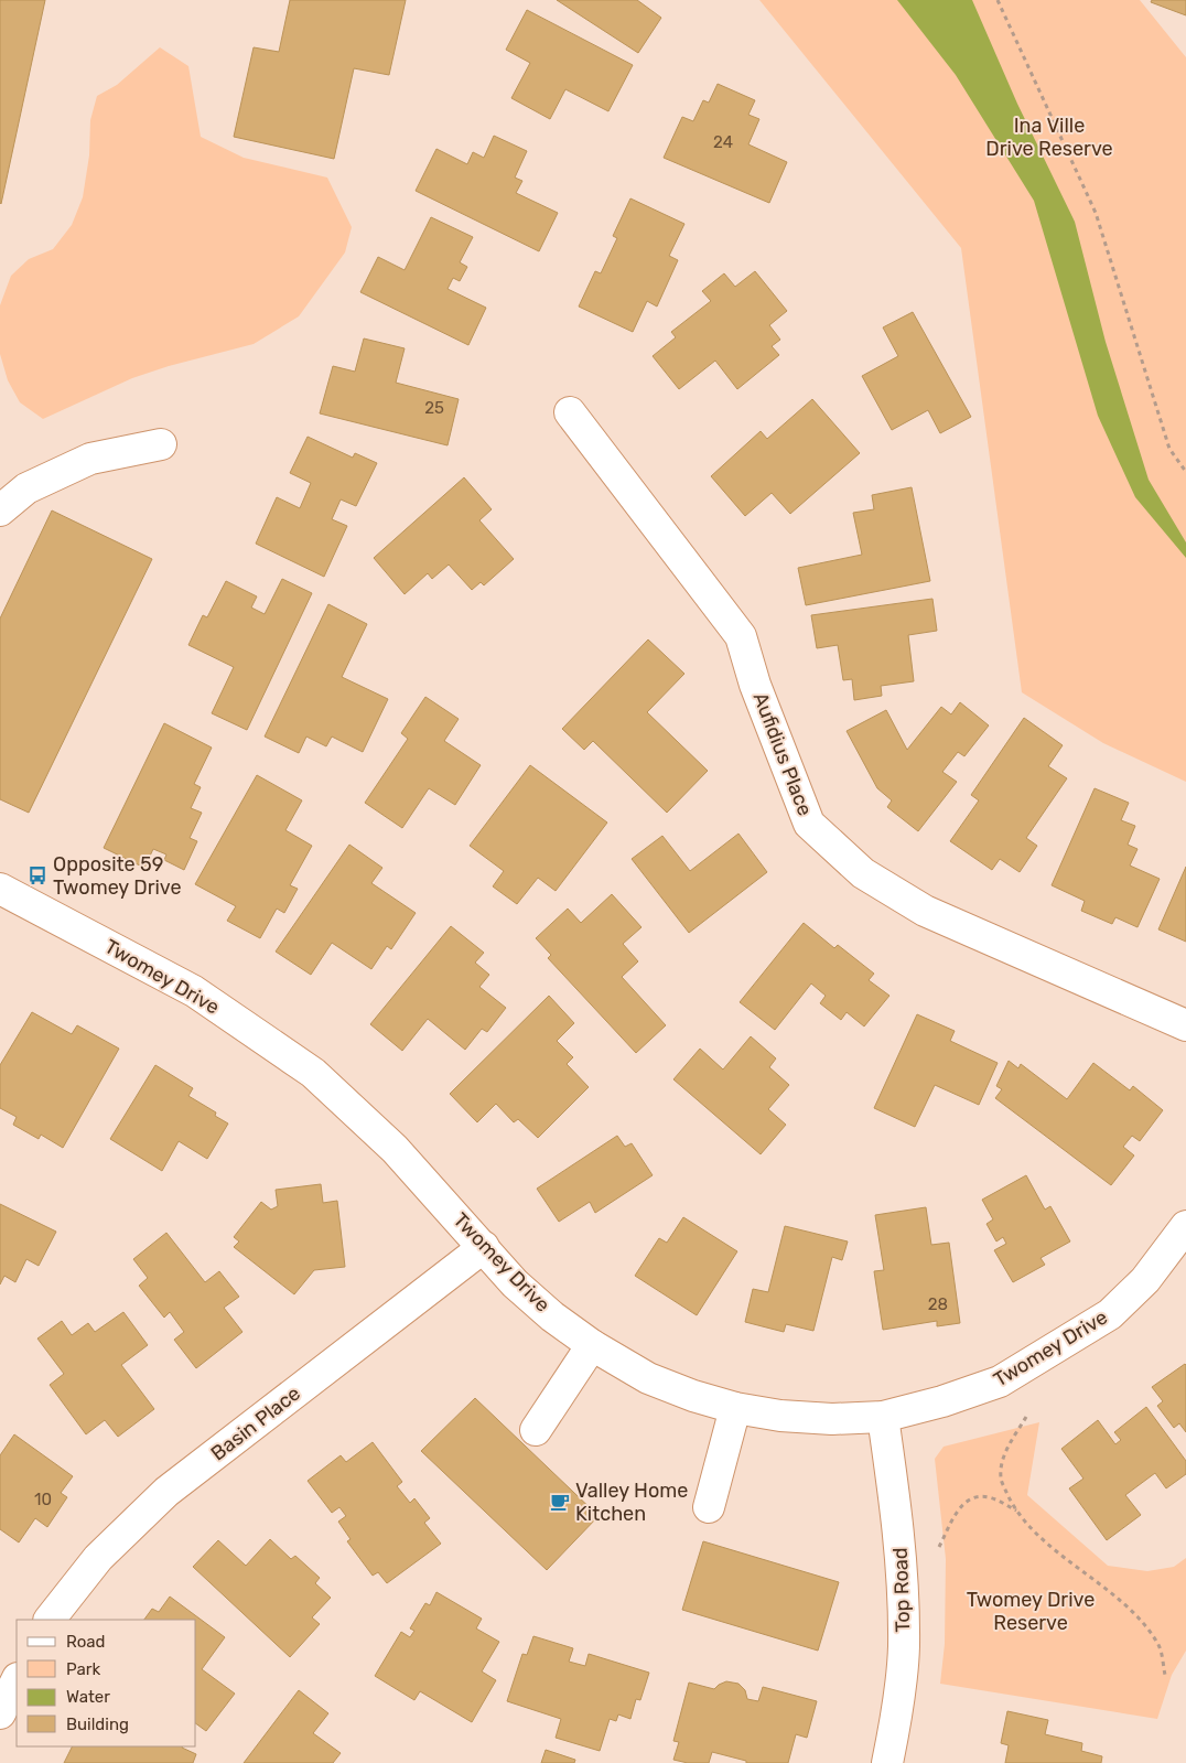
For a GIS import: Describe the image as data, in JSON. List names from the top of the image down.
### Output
{
  "streets": {
    "street": [
      "Aufidius Place",
      "Twomey Drive",
      "Basin Place",
      "Top Road"
    ]
  },
  "crossings": [
    ["Twomey Drive", "Basin Place"],
    ["Twomey Drive", "Top Road"]
  ],
  "parks": ["Ina Ville Drive Reserve", "Twomey Drive Reserve"],
  "places": {
    "bus stop": ["Opposite 59 Twomey Drive"],
    "cafe": ["Valley Home Kitchen"]
  },
  "house_numbers": [
    "24",
    "25",
    "28",
    "10"
  ],
  "legend": [
    "Road",
    "Park",
    "Water",
    "Building"
  ]
}
